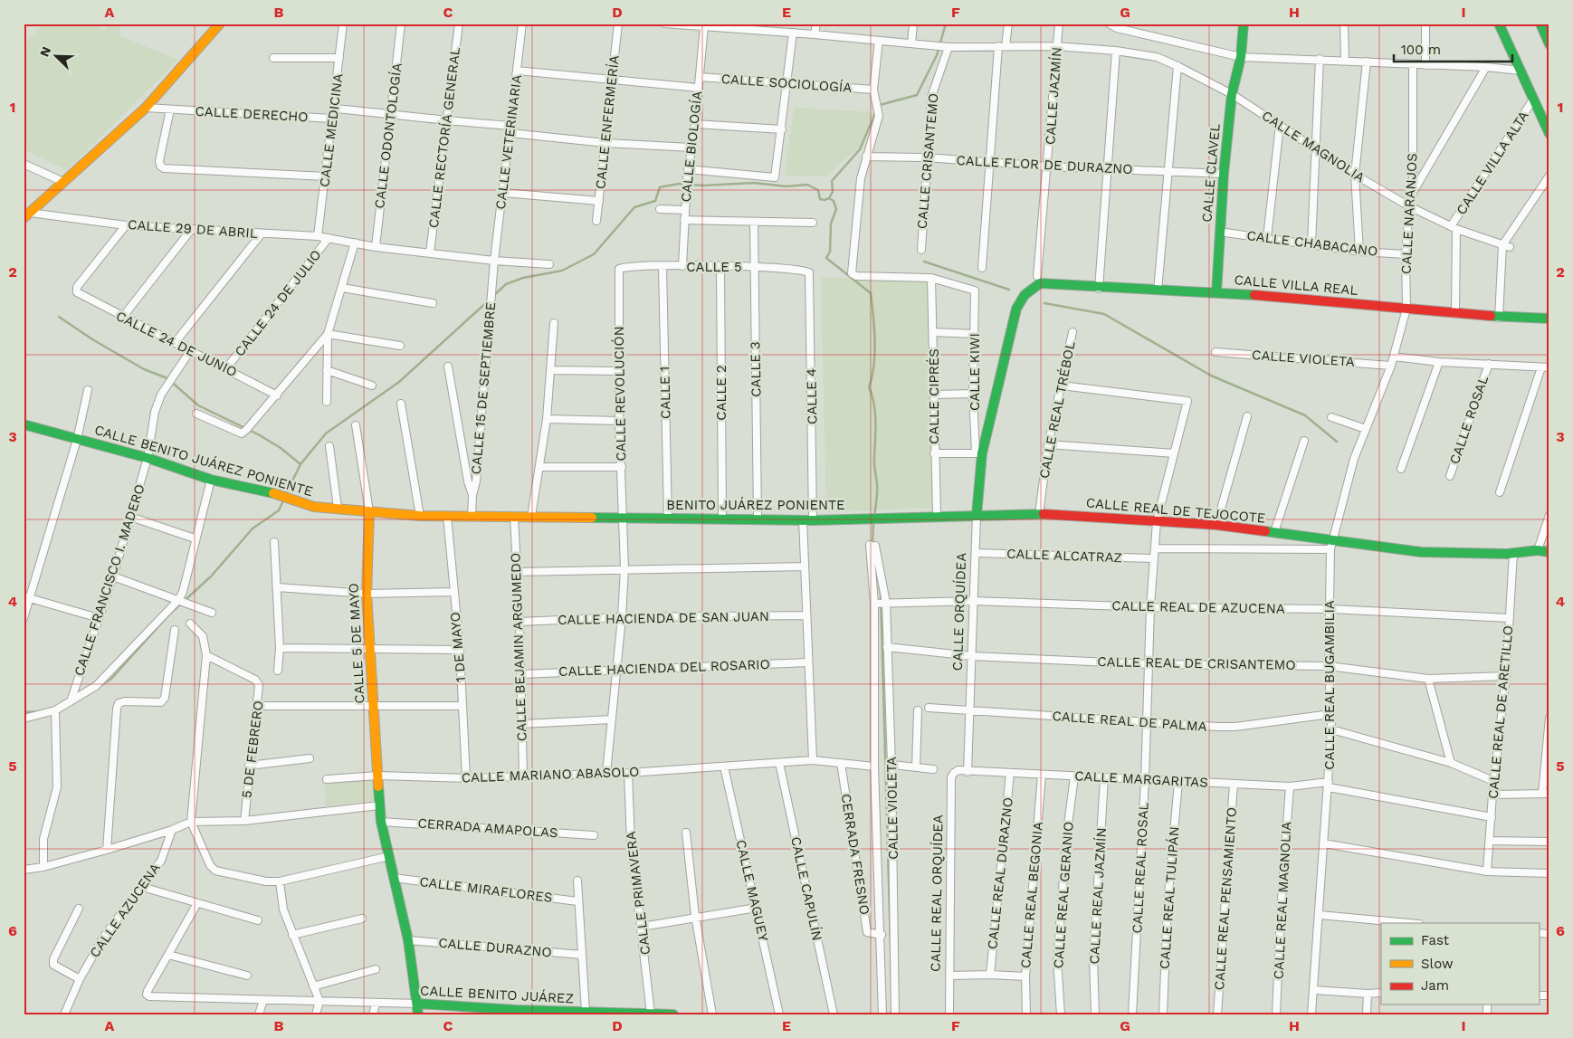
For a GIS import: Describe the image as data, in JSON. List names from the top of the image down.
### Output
{
  "streets": {
    "main road": [
      "CALLE CLAVEL",
      "CALLE VILLA REAL",
      "CALLE BENITO JUÁREZ PONIENTE",
      "BENITO JUÁREZ PONIENTE",
      "CALLE REAL DE TEJOCOTE",
      "CALLE ORQUÍDEA",
      "CALLE 5 DE MAYO",
      "CALLE BENITO JUÁREZ"
    ],
    "street": [
      "CALLE SOCIOLOGÍA",
      "CALLE JAZMÍN",
      "CALLE DERECHO",
      "CALLE ENFERMERÍA",
      "CALLE MEDICINA",
      "CALLE ODONTOLOGÍA",
      "CALLE RECTORÍA GENERAL",
      "CALLE VETERINARIA",
      "CALLE BIOLOGÍA",
      "CALLE MAGNOLIA",
      "CALLE CRISANTEMO",
      "CALLE VILLA ALTA",
      "CALLE FLOR DE DURAZNO",
      "CALLE NARANJOS",
      "CALLE 29 DE ABRIL",
      "CALLE CHABACANO",
      "CALLE 5",
      "CALLE 24 DE JULIO",
      "CALLE 24 DE JUNIO",
      "CALLE VIOLETA",
      "CALLE 3",
      "CALLE KIWI",
      "CALLE 15 DE SEPTIEMBRE",
      "CALLE 1",
      "CALLE 2",
      "CALLE REVOLUCIÓN",
      "CALLE 4",
      "CALLE CIPRÉS",
      "CALLE REAL TRÉBOL",
      "CALLE ROSAL",
      "CALLE ALCATRAZ",
      "CALLE FRANCISCO I. MADERO",
      "CALLE REAL DE AZUCENA",
      "CALLE HACIENDA DE SAN JUAN",
      "1 DE MAYO",
      "CALLE BEJAMIN ARGUMEDO",
      "CALLE REAL DE CRISANTEMO",
      "CALLE HACIENDA DEL ROSARIO",
      "CALLE REAL BUGAMBILIA",
      "CALLE REAL DE ARETILLO",
      "CALLE REAL DE PALMA",
      "5 DE FEBRERO",
      "CALLE MARIANO ABASOLO",
      "CALLE MARGARITAS",
      "CERRADA AMAPOLAS",
      "CERRADA FRESNO",
      "CALLE REAL ROSAL",
      "CALLE REAL DURAZNO",
      "CALLE CAPULÍN",
      "CALLE MIRAFLORES",
      "CALLE MAGUEY",
      "CALLE PRIMAVERA",
      "CALLE REAL ORQUÍDEA",
      "CALLE REAL BEGONIA",
      "CALLE REAL GERANIO",
      "CALLE REAL JAZMÍN",
      "CALLE REAL TULIPÁN",
      "CALLE REAL PENSAMIENTO",
      "CALLE REAL MAGNOLIA",
      "CALLE AZUCENA",
      "CALLE DURAZNO"
    ]
  },
  "crossings": [
    ["CALLE SOCIOLOGÍA", "CALLE BIOLOGÍA"],
    ["CALLE JAZMÍN", "CALLE MAGNOLIA"],
    ["CALLE JAZMÍN", "CALLE FLOR DE DURAZNO"],
    ["CALLE JAZMÍN", "CALLE VILLA REAL"],
    ["CALLE DERECHO", "CALLE MEDICINA"],
    ["CALLE MEDICINA", "CALLE 29 DE ABRIL"],
    ["CALLE ODONTOLOGÍA", "CALLE 29 DE ABRIL"],
    ["CALLE RECTORÍA GENERAL", "CALLE 29 DE ABRIL"],
    ["CALLE VETERINARIA", "CALLE 29 DE ABRIL"],
    ["CALLE VETERINARIA", "CALLE 15 DE SEPTIEMBRE"],
    ["CALLE BIOLOGÍA", "CALLE MAGNOLIA"],
    ["CALLE BIOLOGÍA", "CALLE 5"],
    ["CALLE MAGNOLIA", "CALLE CRISANTEMO"],
    ["CALLE MAGNOLIA", "CALLE VILLA ALTA"],
    ["CALLE MAGNOLIA", "CALLE CLAVEL"],
    ["CALLE MAGNOLIA", "CALLE NARANJOS"],
    ["CALLE CRISANTEMO", "CALLE FLOR DE DURAZNO"],
    ["CALLE VILLA ALTA", "CALLE VILLA REAL"],
    ["CALLE FLOR DE DURAZNO", "CALLE CLAVEL"],
    ["CALLE CLAVEL", "CALLE CHABACANO"],
    ["CALLE CLAVEL", "CALLE VILLA REAL"],
    ["CALLE NARANJOS", "CALLE CHABACANO"],
    ["CALLE NARANJOS", "CALLE VILLA REAL"],
    ["CALLE 29 DE ABRIL", "CALLE 24 DE JULIO"],
    ["CALLE 29 DE ABRIL", "CALLE 24 DE JUNIO"],
    ["CALLE 29 DE ABRIL", "CALLE 15 DE SEPTIEMBRE"],
    ["CALLE 5", "CALLE 3"],
    ["CALLE 5", "CALLE 1"],
    ["CALLE 5", "CALLE 2"],
    ["CALLE 5", "CALLE REVOLUCIÓN"],
    ["CALLE 5", "CALLE 4"],
    ["CALLE 24 DE JULIO", "CALLE 24 DE JUNIO"],
    ["CALLE VIOLETA", "CALLE REAL DE AZUCENA"],
    ["CALLE VIOLETA", "CALLE REAL DE CRISANTEMO"],
    ["CALLE VIOLETA", "CALLE REAL BUGAMBILIA"],
    ["CALLE 3", "BENITO JUÁREZ PONIENTE"],
    ["CALLE KIWI", "CALLE CIPRÉS"],
    ["CALLE KIWI", "CALLE ORQUÍDEA"],
    ["CALLE 15 DE SEPTIEMBRE", "CALLE BENITO JUÁREZ PONIENTE"],
    ["CALLE 1", "BENITO JUÁREZ PONIENTE"],
    ["CALLE 2", "BENITO JUÁREZ PONIENTE"],
    ["CALLE REVOLUCIÓN", "CALLE BENITO JUÁREZ PONIENTE"],
    ["CALLE REVOLUCIÓN", "BENITO JUÁREZ PONIENTE"],
    ["CALLE REVOLUCIÓN", "CALLE HACIENDA DE SAN JUAN"],
    ["CALLE REVOLUCIÓN", "CALLE HACIENDA DEL ROSARIO"],
    ["CALLE REVOLUCIÓN", "CALLE MARIANO ABASOLO"],
    ["CALLE 4", "BENITO JUÁREZ PONIENTE"],
    ["CALLE CIPRÉS", "CALLE REAL DE TEJOCOTE"],
    ["CALLE REAL TRÉBOL", "CALLE REAL DE TEJOCOTE"],
    ["CALLE REAL TRÉBOL", "CALLE REAL ROSAL"],
    ["CALLE BENITO JUÁREZ PONIENTE", "BENITO JUÁREZ PONIENTE"],
    ["CALLE BENITO JUÁREZ PONIENTE", "CALLE FRANCISCO I. MADERO"],
    ["CALLE BENITO JUÁREZ PONIENTE", "CALLE 5 DE MAYO"],
    ["CALLE BENITO JUÁREZ PONIENTE", "1 DE MAYO"],
    ["CALLE BENITO JUÁREZ PONIENTE", "CALLE BEJAMIN ARGUMEDO"],
    ["BENITO JUÁREZ PONIENTE", "CALLE REAL DE TEJOCOTE"],
    ["CALLE REAL DE TEJOCOTE", "CALLE ORQUÍDEA"],
    ["CALLE REAL DE TEJOCOTE", "CALLE REAL BUGAMBILIA"],
    ["CALLE REAL DE TEJOCOTE", "CALLE REAL DE ARETILLO"],
    ["CALLE REAL DE TEJOCOTE", "CALLE REAL ROSAL"],
    ["CALLE ALCATRAZ", "CALLE ORQUÍDEA"],
    ["CALLE ALCATRAZ", "CALLE REAL ROSAL"],
    ["CALLE REAL DE AZUCENA", "CALLE ORQUÍDEA"],
    ["CALLE REAL DE AZUCENA", "CALLE REAL BUGAMBILIA"],
    ["CALLE REAL DE AZUCENA", "CALLE REAL DE ARETILLO"],
    ["CALLE REAL DE AZUCENA", "CALLE REAL ROSAL"],
    ["CALLE ORQUÍDEA", "CALLE REAL DE CRISANTEMO"],
    ["CALLE ORQUÍDEA", "CALLE REAL DE PALMA"],
    ["CALLE ORQUÍDEA", "CALLE MARGARITAS"],
    ["CALLE HACIENDA DE SAN JUAN", "CALLE BEJAMIN ARGUMEDO"],
    ["CALLE 5 DE MAYO", "CALLE MARIANO ABASOLO"],
    ["CALLE 5 DE MAYO", "CERRADA AMAPOLAS"],
    ["CALLE 5 DE MAYO", "CALLE MIRAFLORES"],
    ["CALLE 5 DE MAYO", "CALLE DURAZNO"],
    ["CALLE 5 DE MAYO", "CALLE BENITO JUÁREZ"],
    ["1 DE MAYO", "CALLE MARIANO ABASOLO"],
    ["CALLE BEJAMIN ARGUMEDO", "CALLE HACIENDA DEL ROSARIO"],
    ["CALLE BEJAMIN ARGUMEDO", "CALLE MARIANO ABASOLO"],
    ["CALLE REAL DE CRISANTEMO", "CALLE REAL BUGAMBILIA"],
    ["CALLE REAL DE CRISANTEMO", "CALLE REAL DE ARETILLO"],
    ["CALLE REAL DE CRISANTEMO", "CALLE REAL ROSAL"],
    ["CALLE REAL BUGAMBILIA", "CALLE REAL DE PALMA"],
    ["CALLE REAL BUGAMBILIA", "CALLE MARGARITAS"],
    ["CALLE REAL DE ARETILLO", "CALLE MARGARITAS"],
    ["CALLE REAL DE PALMA", "CALLE REAL ROSAL"],
    ["CALLE MARIANO ABASOLO", "CERRADA FRESNO"],
    ["CALLE MARIANO ABASOLO", "CALLE CAPULÍN"],
    ["CALLE MARIANO ABASOLO", "CALLE MAGUEY"],
    ["CALLE MARIANO ABASOLO", "CALLE PRIMAVERA"],
    ["CALLE MARGARITAS", "CALLE REAL ROSAL"],
    ["CALLE MARGARITAS", "CALLE REAL DURAZNO"],
    ["CALLE MARGARITAS", "CALLE REAL ORQUÍDEA"],
    ["CALLE MARGARITAS", "CALLE REAL BEGONIA"],
    ["CALLE MARGARITAS", "CALLE REAL GERANIO"],
    ["CALLE MARGARITAS", "CALLE REAL JAZMÍN"],
    ["CALLE MARGARITAS", "CALLE REAL TULIPÁN"],
    ["CALLE MARGARITAS", "CALLE REAL PENSAMIENTO"],
    ["CALLE MARGARITAS", "CALLE REAL MAGNOLIA"],
    ["CALLE PRIMAVERA", "CALLE BENITO JUÁREZ"]
  ],
  "legend": ["Fast", "Slow", "Jam"],
  "scale_bar": "100 m",
  "north": "top left",
  "grid": {
    "columns": [
      "A",
      "B",
      "C",
      "D",
      "E",
      "F",
      "G",
      "H",
      "I"
    ],
    "rows": [
      "1",
      "2",
      "3",
      "4",
      "5",
      "6"
    ]
  }
}
